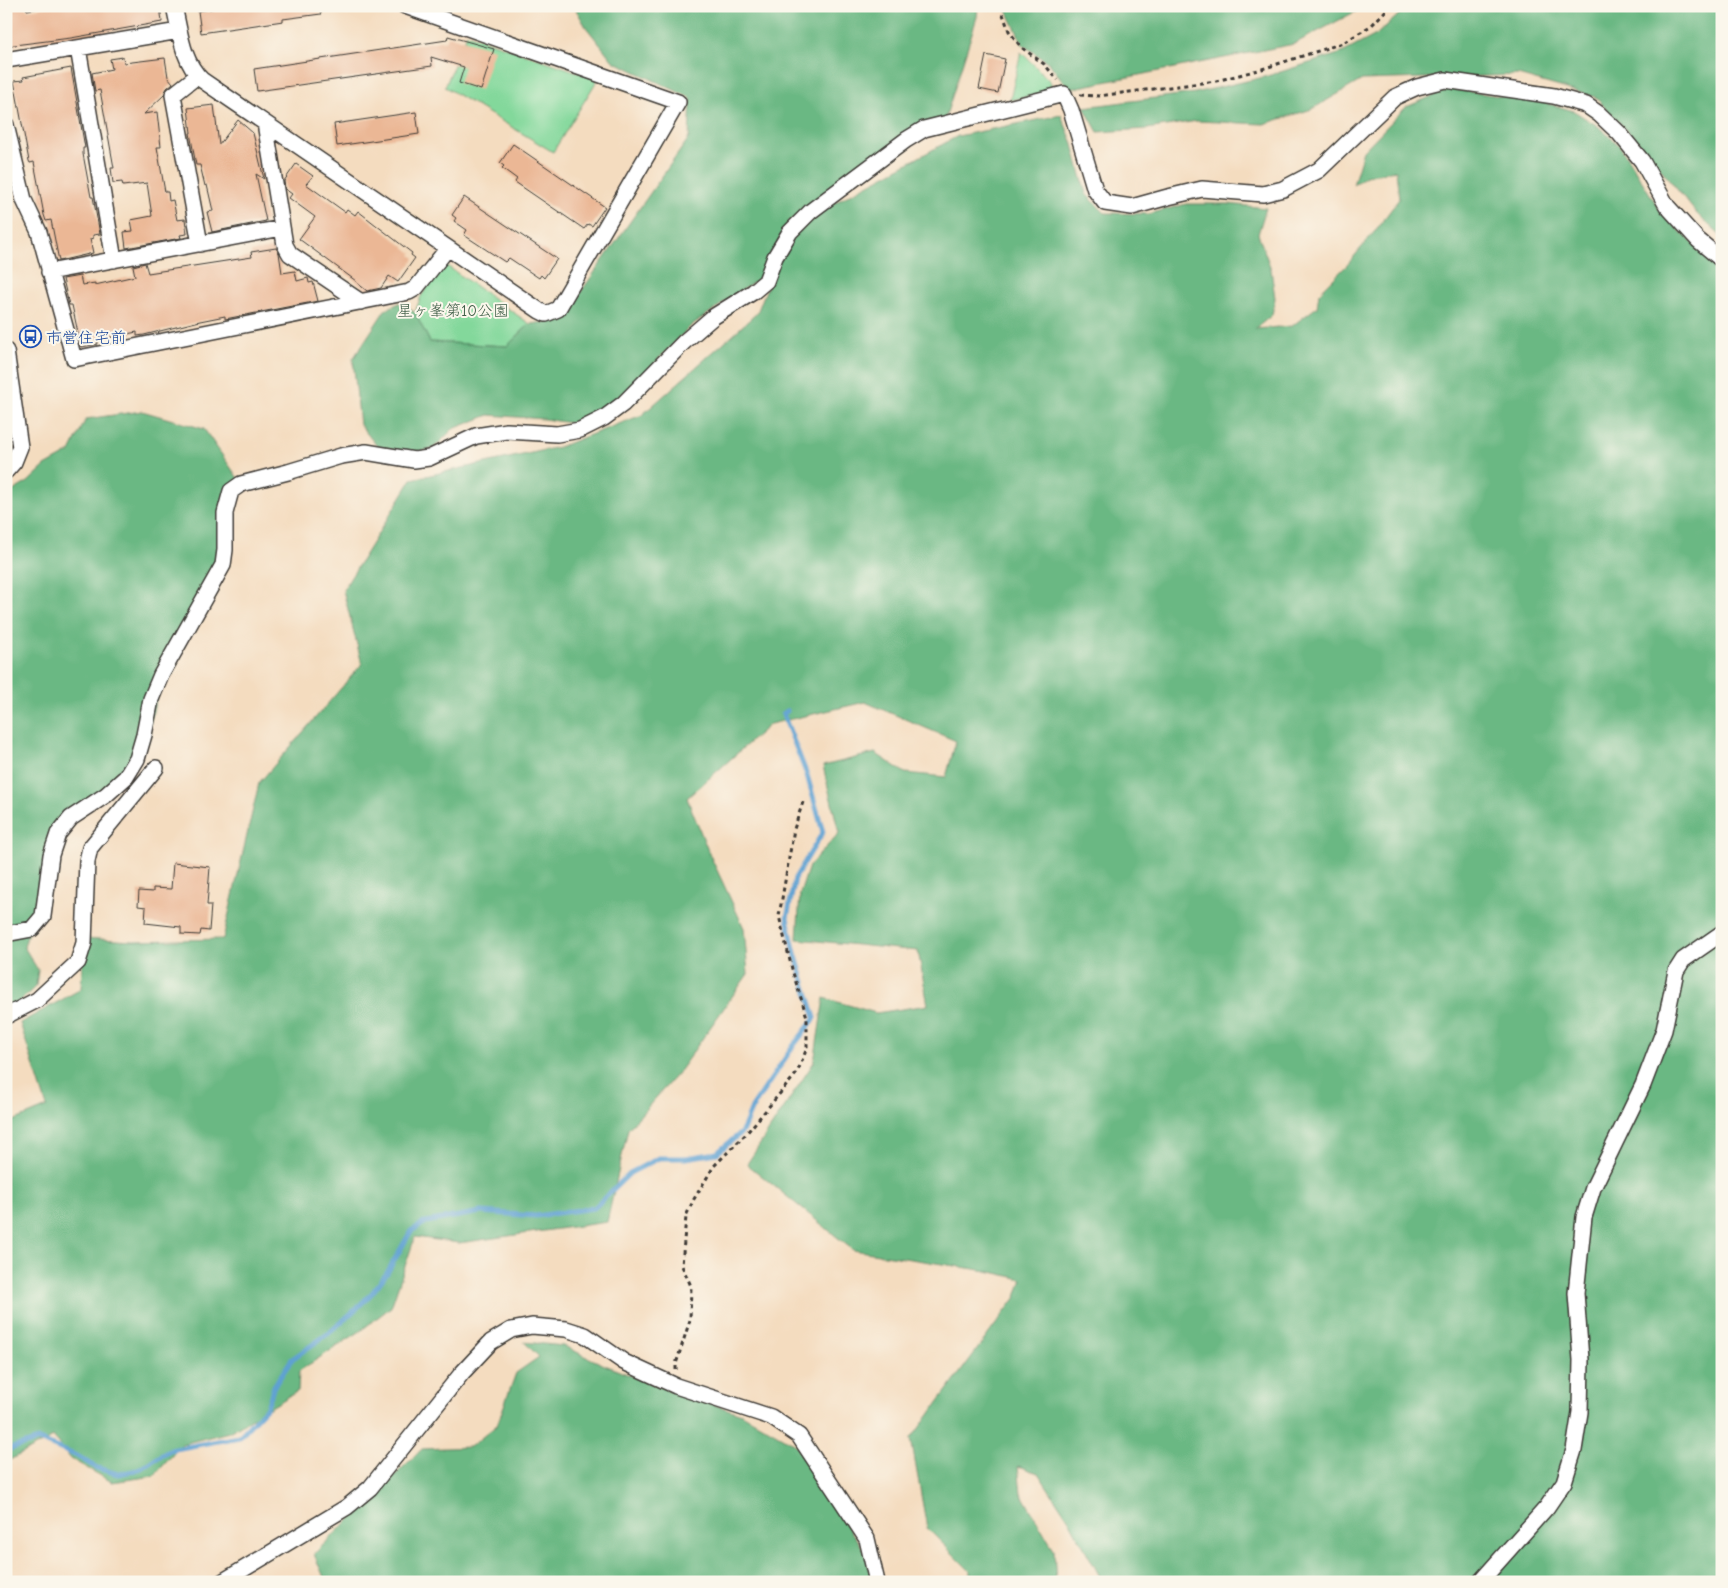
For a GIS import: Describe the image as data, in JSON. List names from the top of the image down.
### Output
{
  "parks": ["星ヶ峯第10公園"],
  "places": {
    "bus stop": ["市営住宅前"]
  }
}
